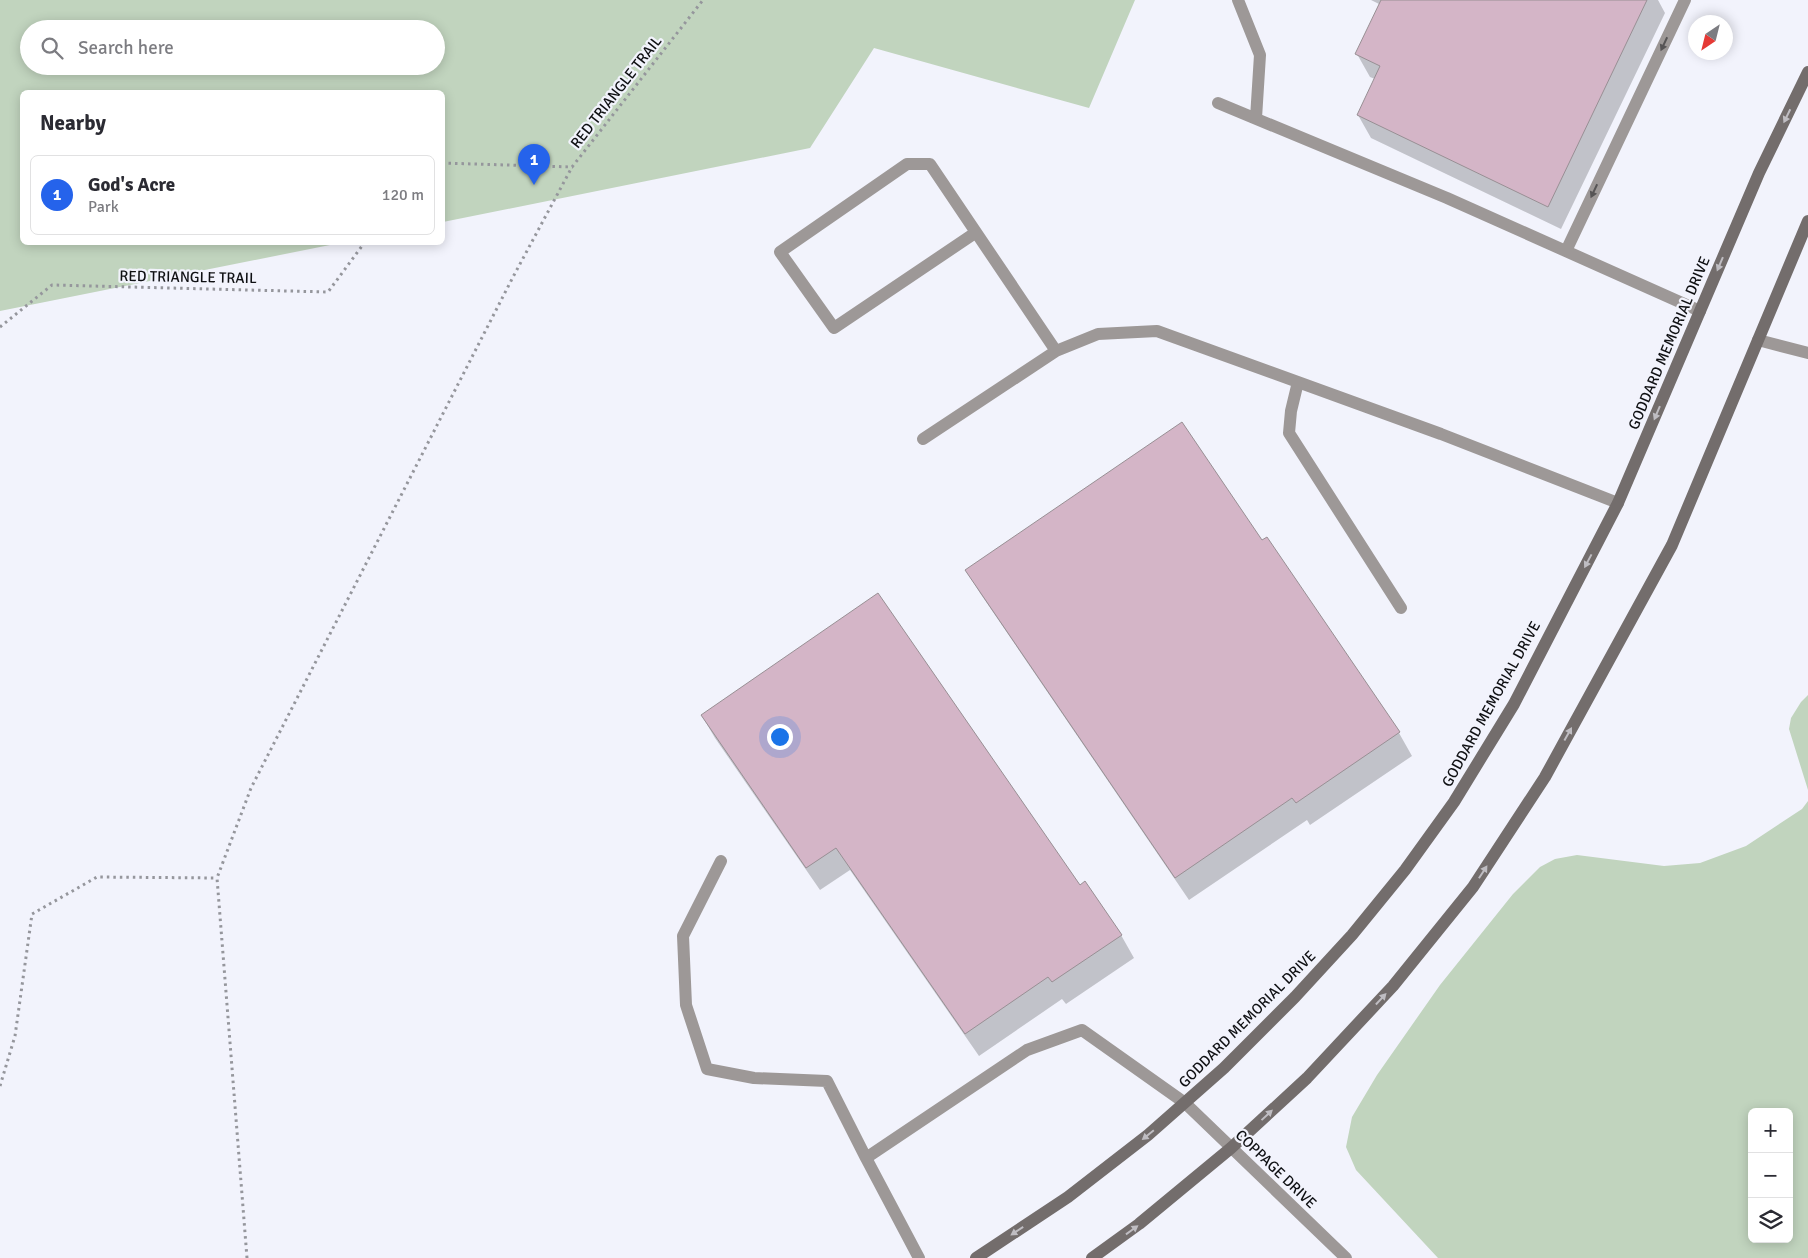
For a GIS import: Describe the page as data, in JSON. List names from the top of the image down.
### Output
{
  "streets": {
    "main road": ["GODDARD MEMORIAL DRIVE"],
    "street": ["COPPAGE DRIVE"],
    "path": ["RED TRIANGLE TRAIL"]
  },
  "crossings": [
    ["GODDARD MEMORIAL DRIVE", "COPPAGE DRIVE"]
  ],
  "north": "bottom left",
  "page": {
    "search": "Search here",
    "heading": "Nearby",
    "pins": "1",
    "list": [
      {
        "mark": "1",
        "name": "God's Acre",
        "note": "Park",
        "value": "120 m"
      }
    ],
    "map_buttons": ["+", "−"]
  }
}
